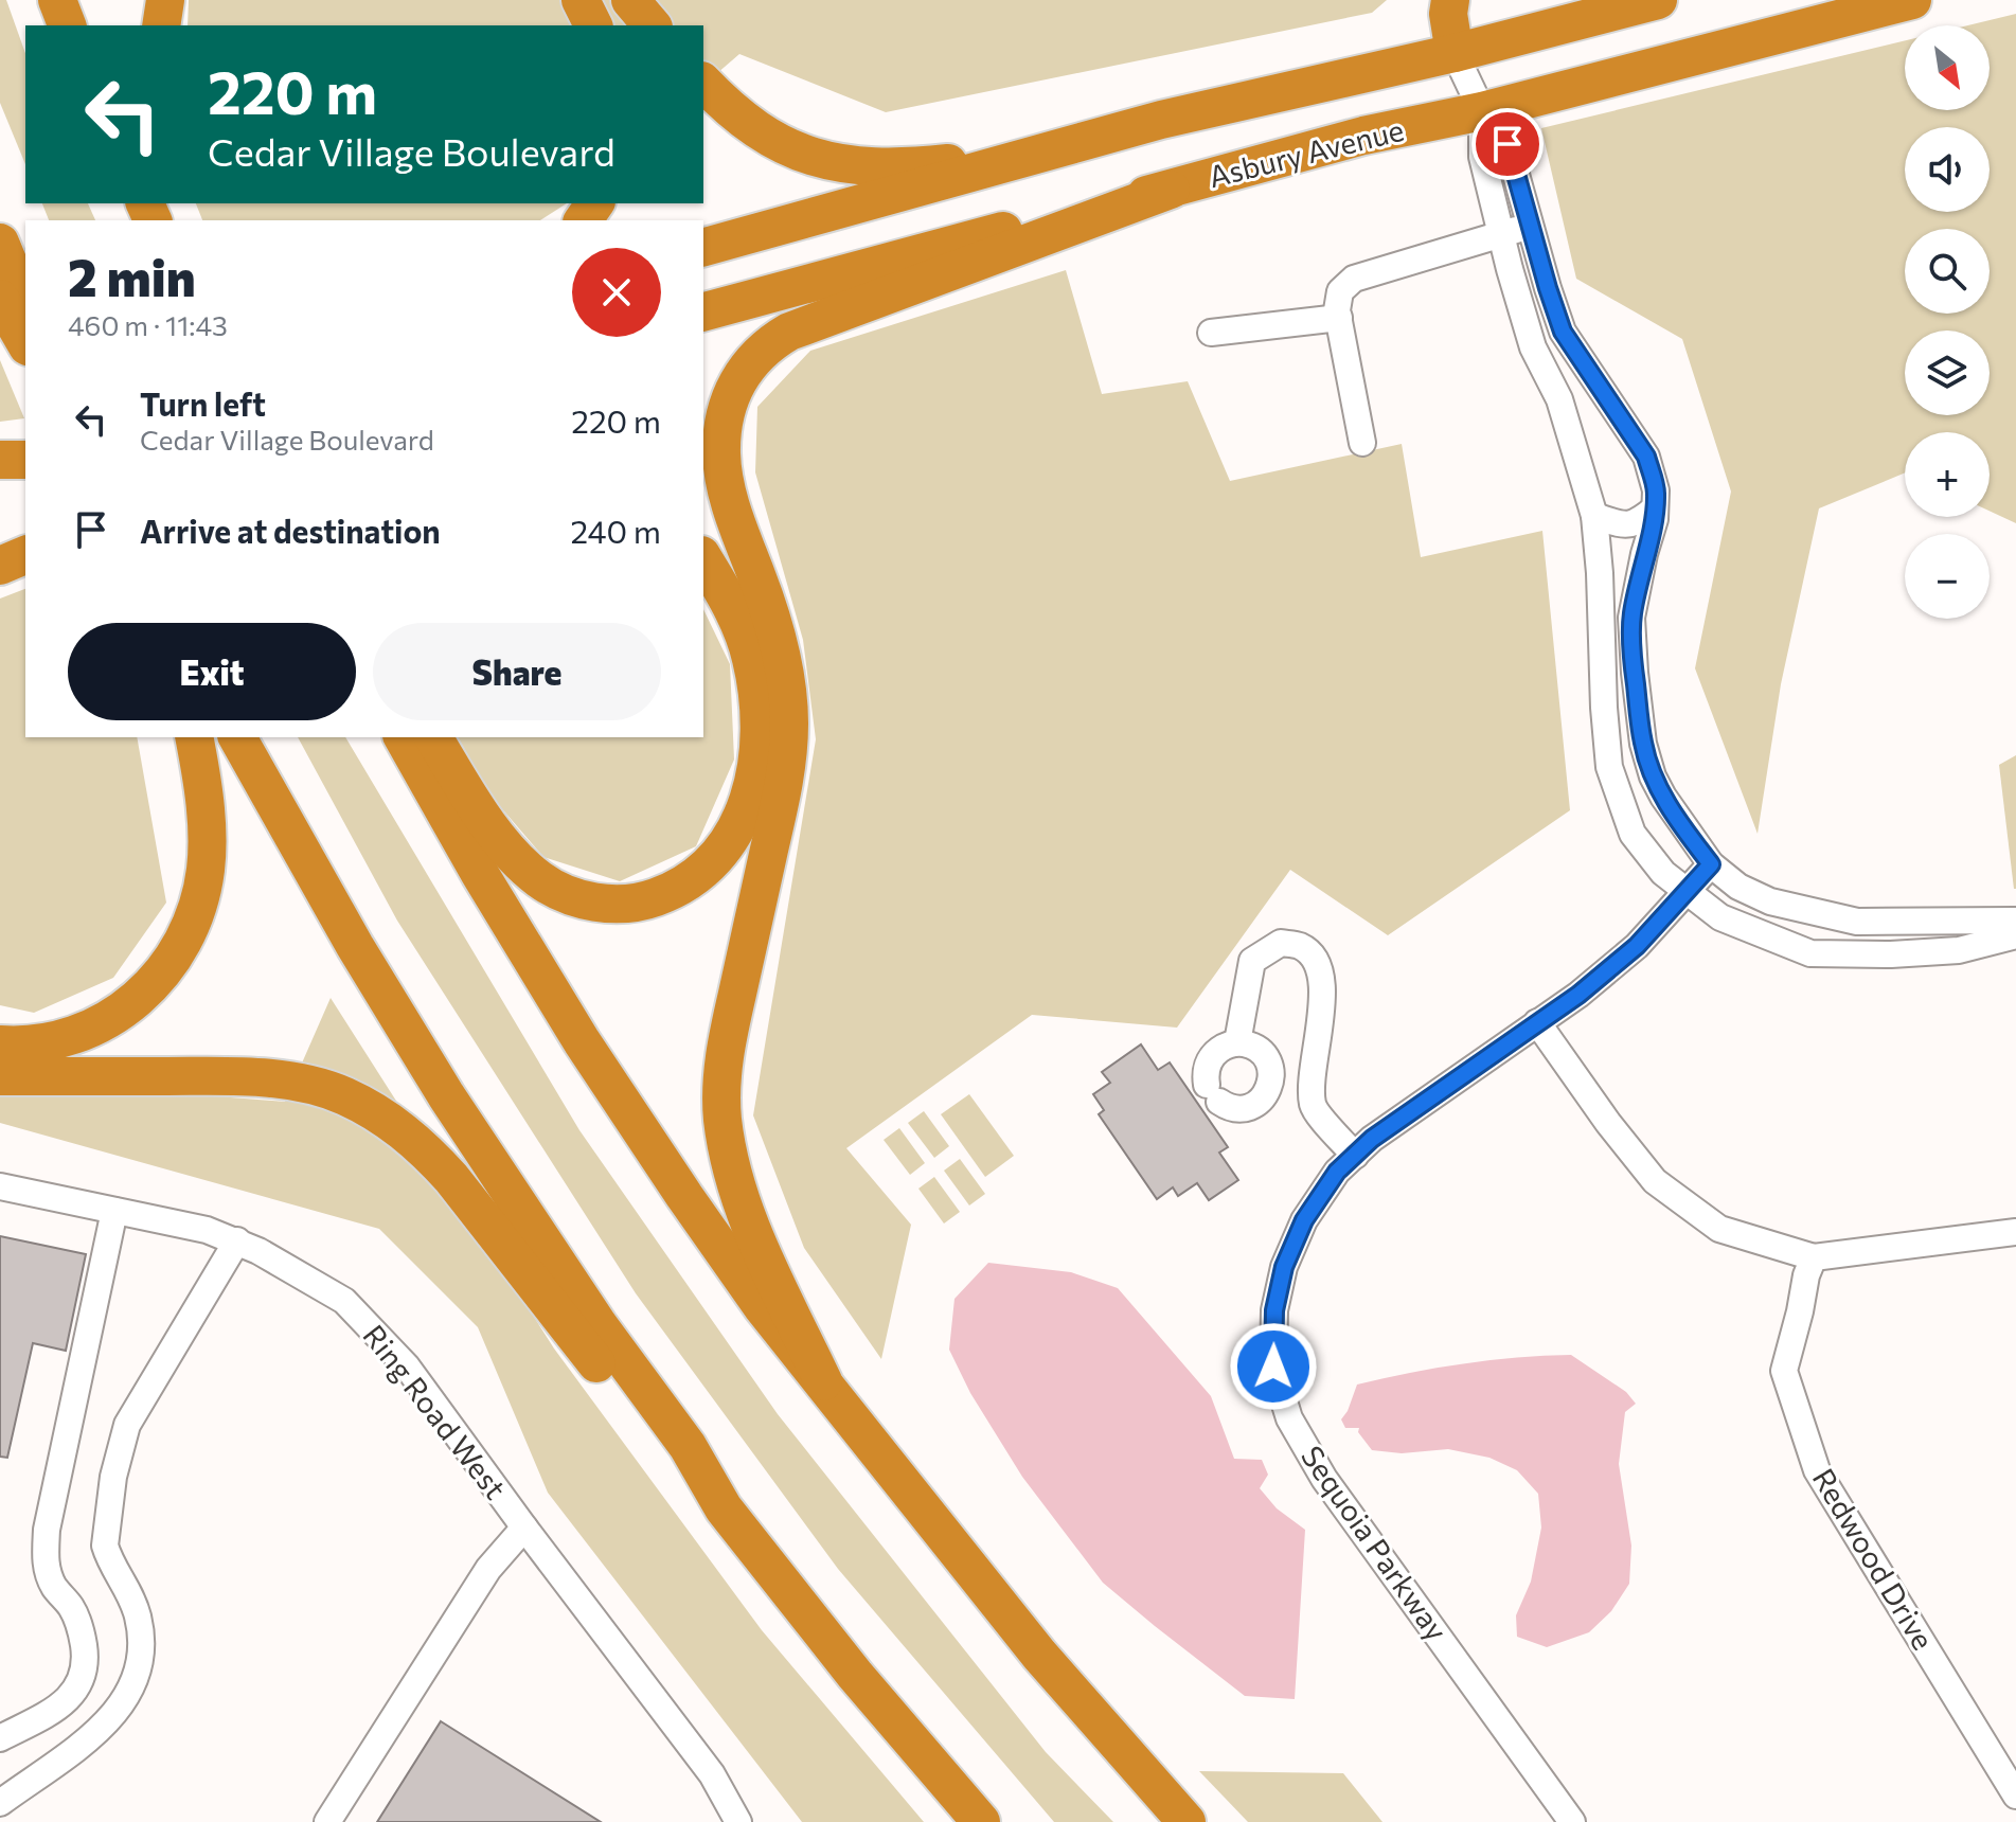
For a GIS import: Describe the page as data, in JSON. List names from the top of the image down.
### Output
{
  "streets": {
    "highway": ["Asbury Avenue"],
    "street": ["Ring Road West", "Sequoia Parkway", "Redwood Drive"]
  },
  "north": "bottom right",
  "page": {
    "map_buttons": ["+", "−"],
    "turn": ["220 m", "Cedar Village Boulevard"],
    "heading": ["2 min", "460 m · 11:43"],
    "list": [
      {
        "name": "Turn left",
        "note": "Cedar Village Boulevard",
        "value": "220 m"
      },
      {
        "name": "Arrive at destination",
        "value": "240 m"
      }
    ],
    "buttons": ["Exit", "Share"]
  }
}
